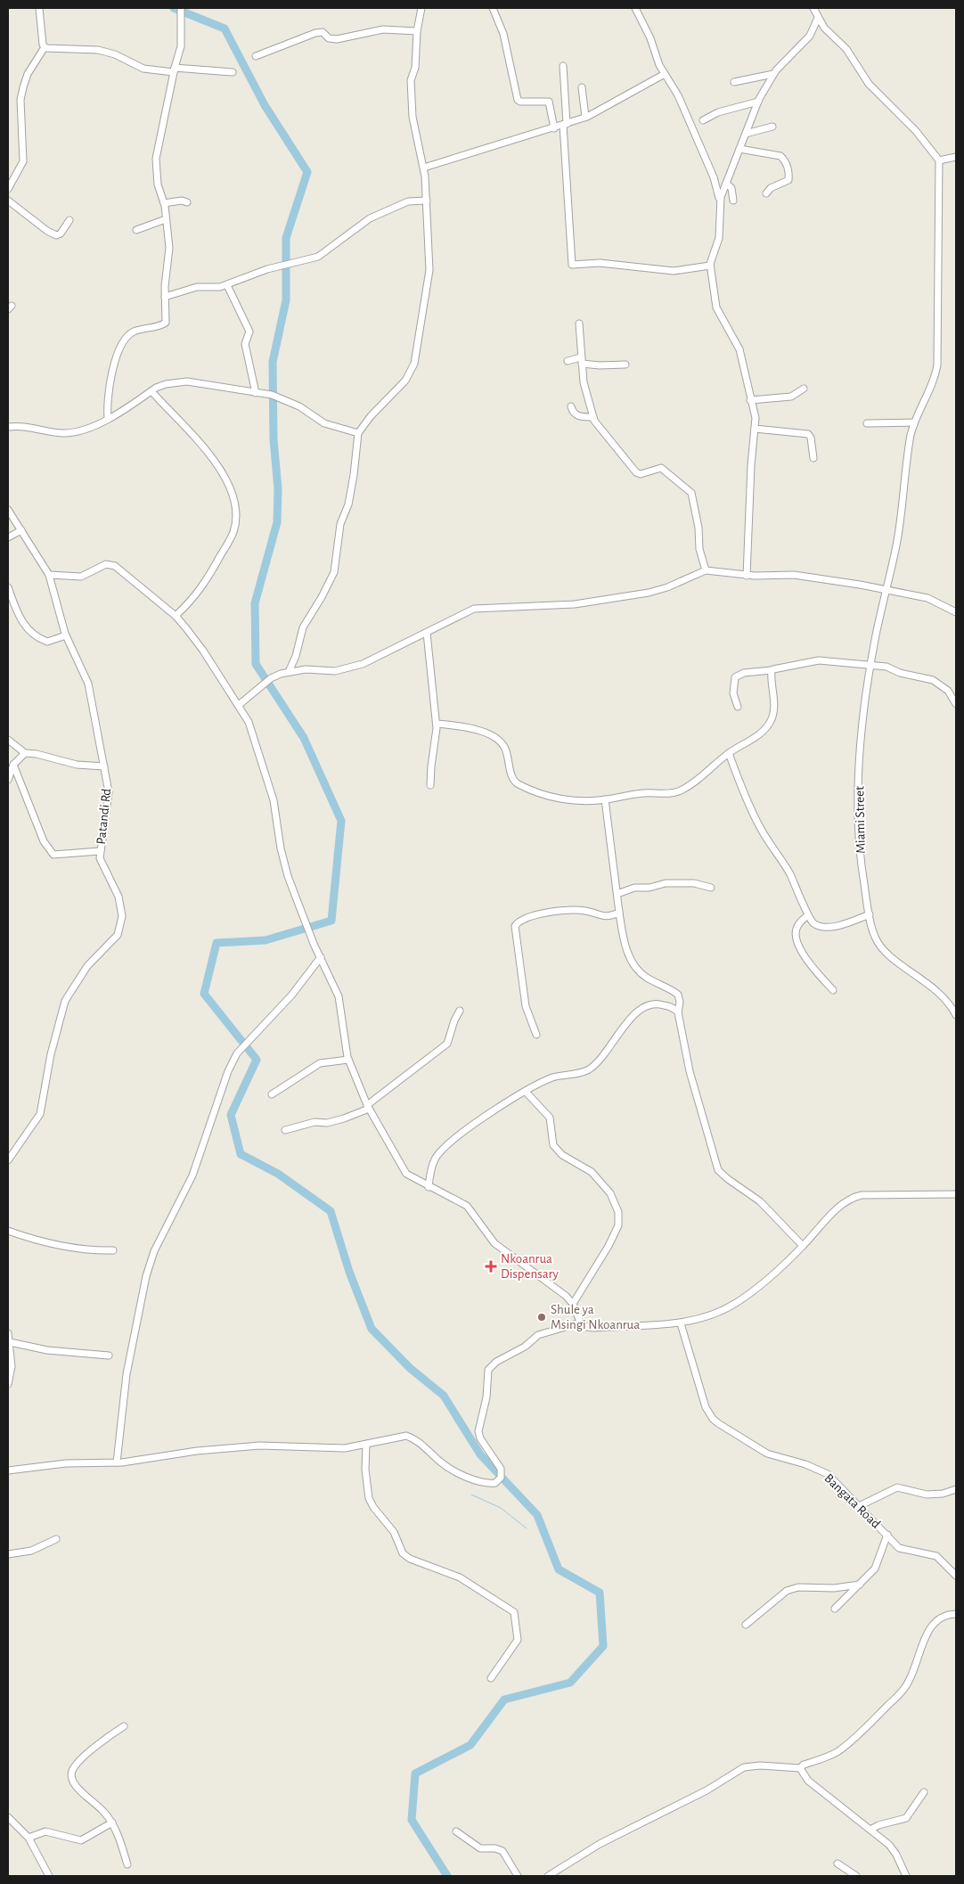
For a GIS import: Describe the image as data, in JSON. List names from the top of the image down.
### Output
{
  "streets": {
    "street": ["Patandi Rd", "Miami Street", "Bangata Road"]
  },
  "places": {
    "health": ["Nkoanrua Dispensary"],
    "other": ["Shule ya Msingi Nkoanrua"]
  }
}
